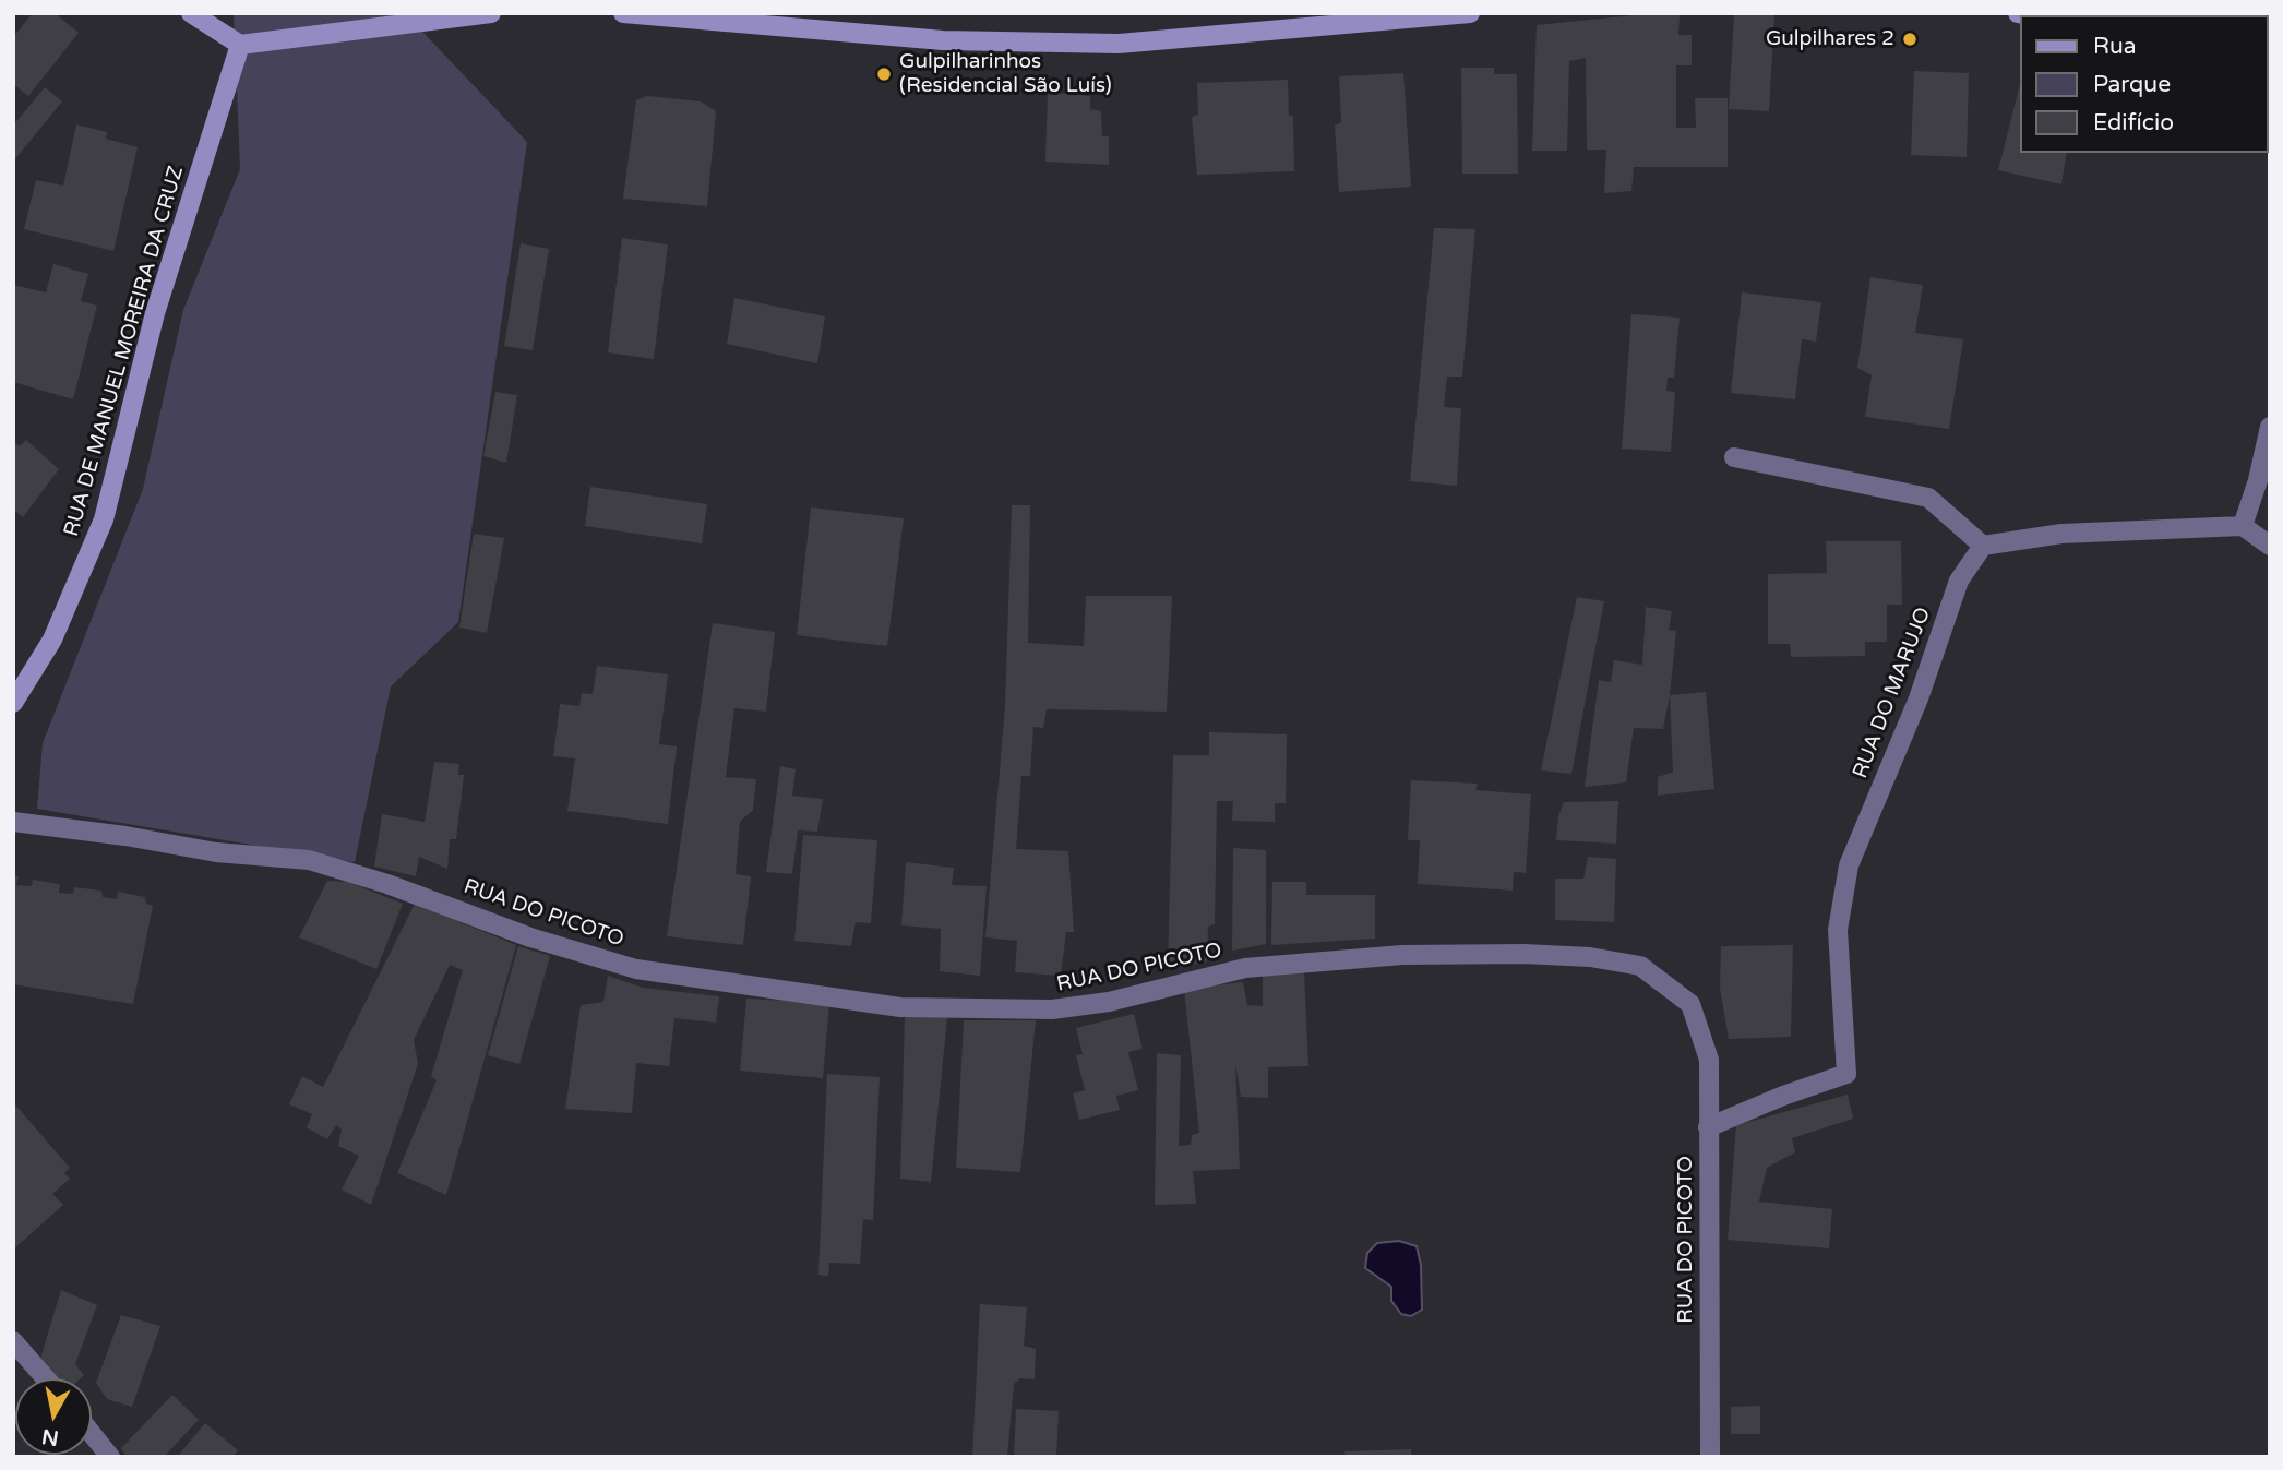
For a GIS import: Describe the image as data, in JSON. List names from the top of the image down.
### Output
{
  "streets": {
    "street": ["RUA DE MANUEL MOREIRA DA CRUZ", "RUA DO MARUJO", "RUA DO PICOTO"]
  },
  "crossings": [
    ["RUA DO MARUJO", "RUA DO PICOTO"]
  ],
  "places": ["Gulpilhares 2", "Gulpilharinhos (Residencial São Luís)"],
  "legend": ["Rua", "Parque", "Edifício"],
  "north": "bottom"
}
